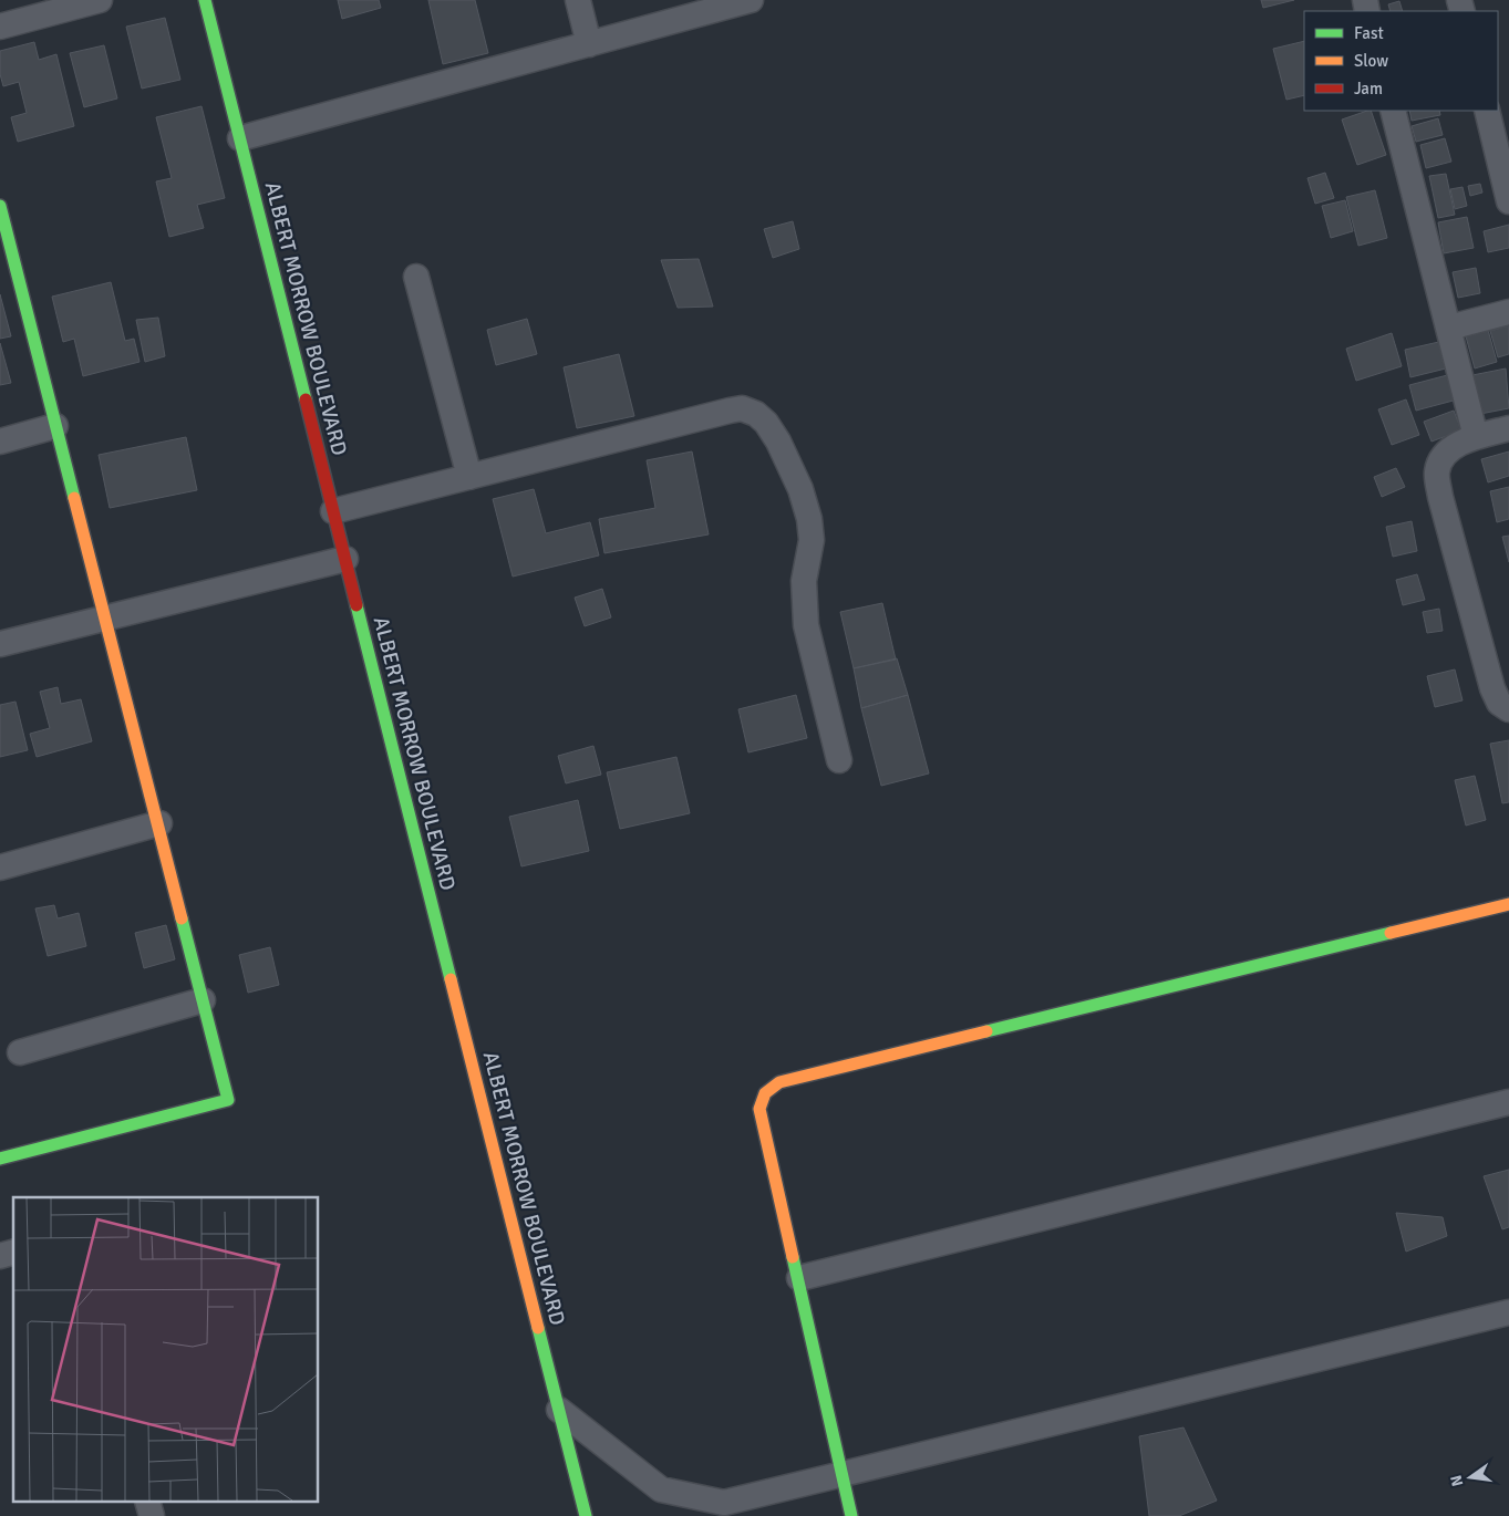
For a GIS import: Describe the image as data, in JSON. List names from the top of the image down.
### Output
{
  "streets": {
    "main road": ["ALBERT MORROW BOULEVARD"]
  },
  "legend": ["Fast", "Slow", "Jam"],
  "north": "left"
}
